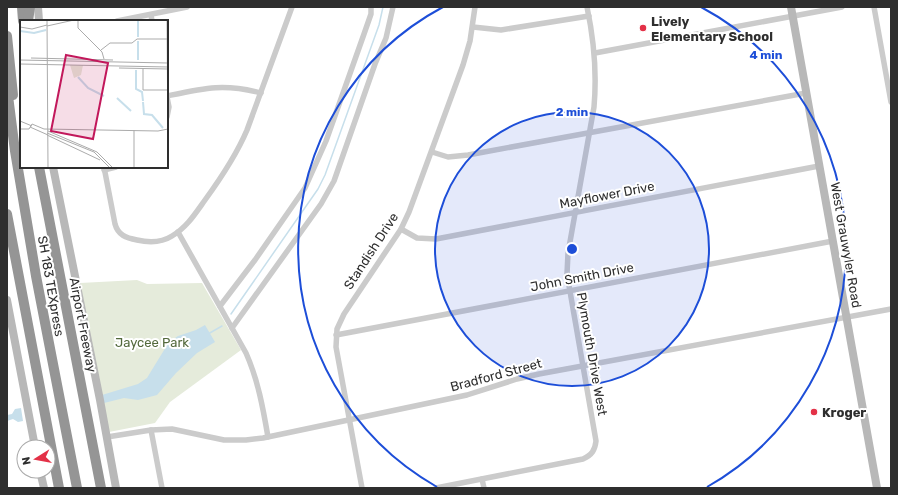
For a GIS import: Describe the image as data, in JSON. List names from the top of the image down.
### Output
{
  "streets": {
    "highway": ["SH 183 TEXpress", "Airport Freeway"],
    "main road": ["West Grauwyler Road"],
    "street": [
      "Mayflower Drive",
      "Standish Drive",
      "John Smith Drive",
      "Plymouth Drive West",
      "Bradford Street"
    ]
  },
  "crossings": [
    ["Mayflower Drive", "West Grauwyler Road"],
    ["Mayflower Drive", "Standish Drive"],
    ["Mayflower Drive", "Plymouth Drive West"],
    ["West Grauwyler Road", "John Smith Drive"],
    ["West Grauwyler Road", "Bradford Street"],
    ["Standish Drive", "John Smith Drive"],
    ["Standish Drive", "Bradford Street"],
    ["John Smith Drive", "Plymouth Drive West"],
    ["Plymouth Drive West", "Bradford Street"]
  ],
  "parks": ["Jaycee Park"],
  "places": ["Lively Elementary School", "Kroger"],
  "north": "left",
  "rings": ["4 min", "2 min"]
}
